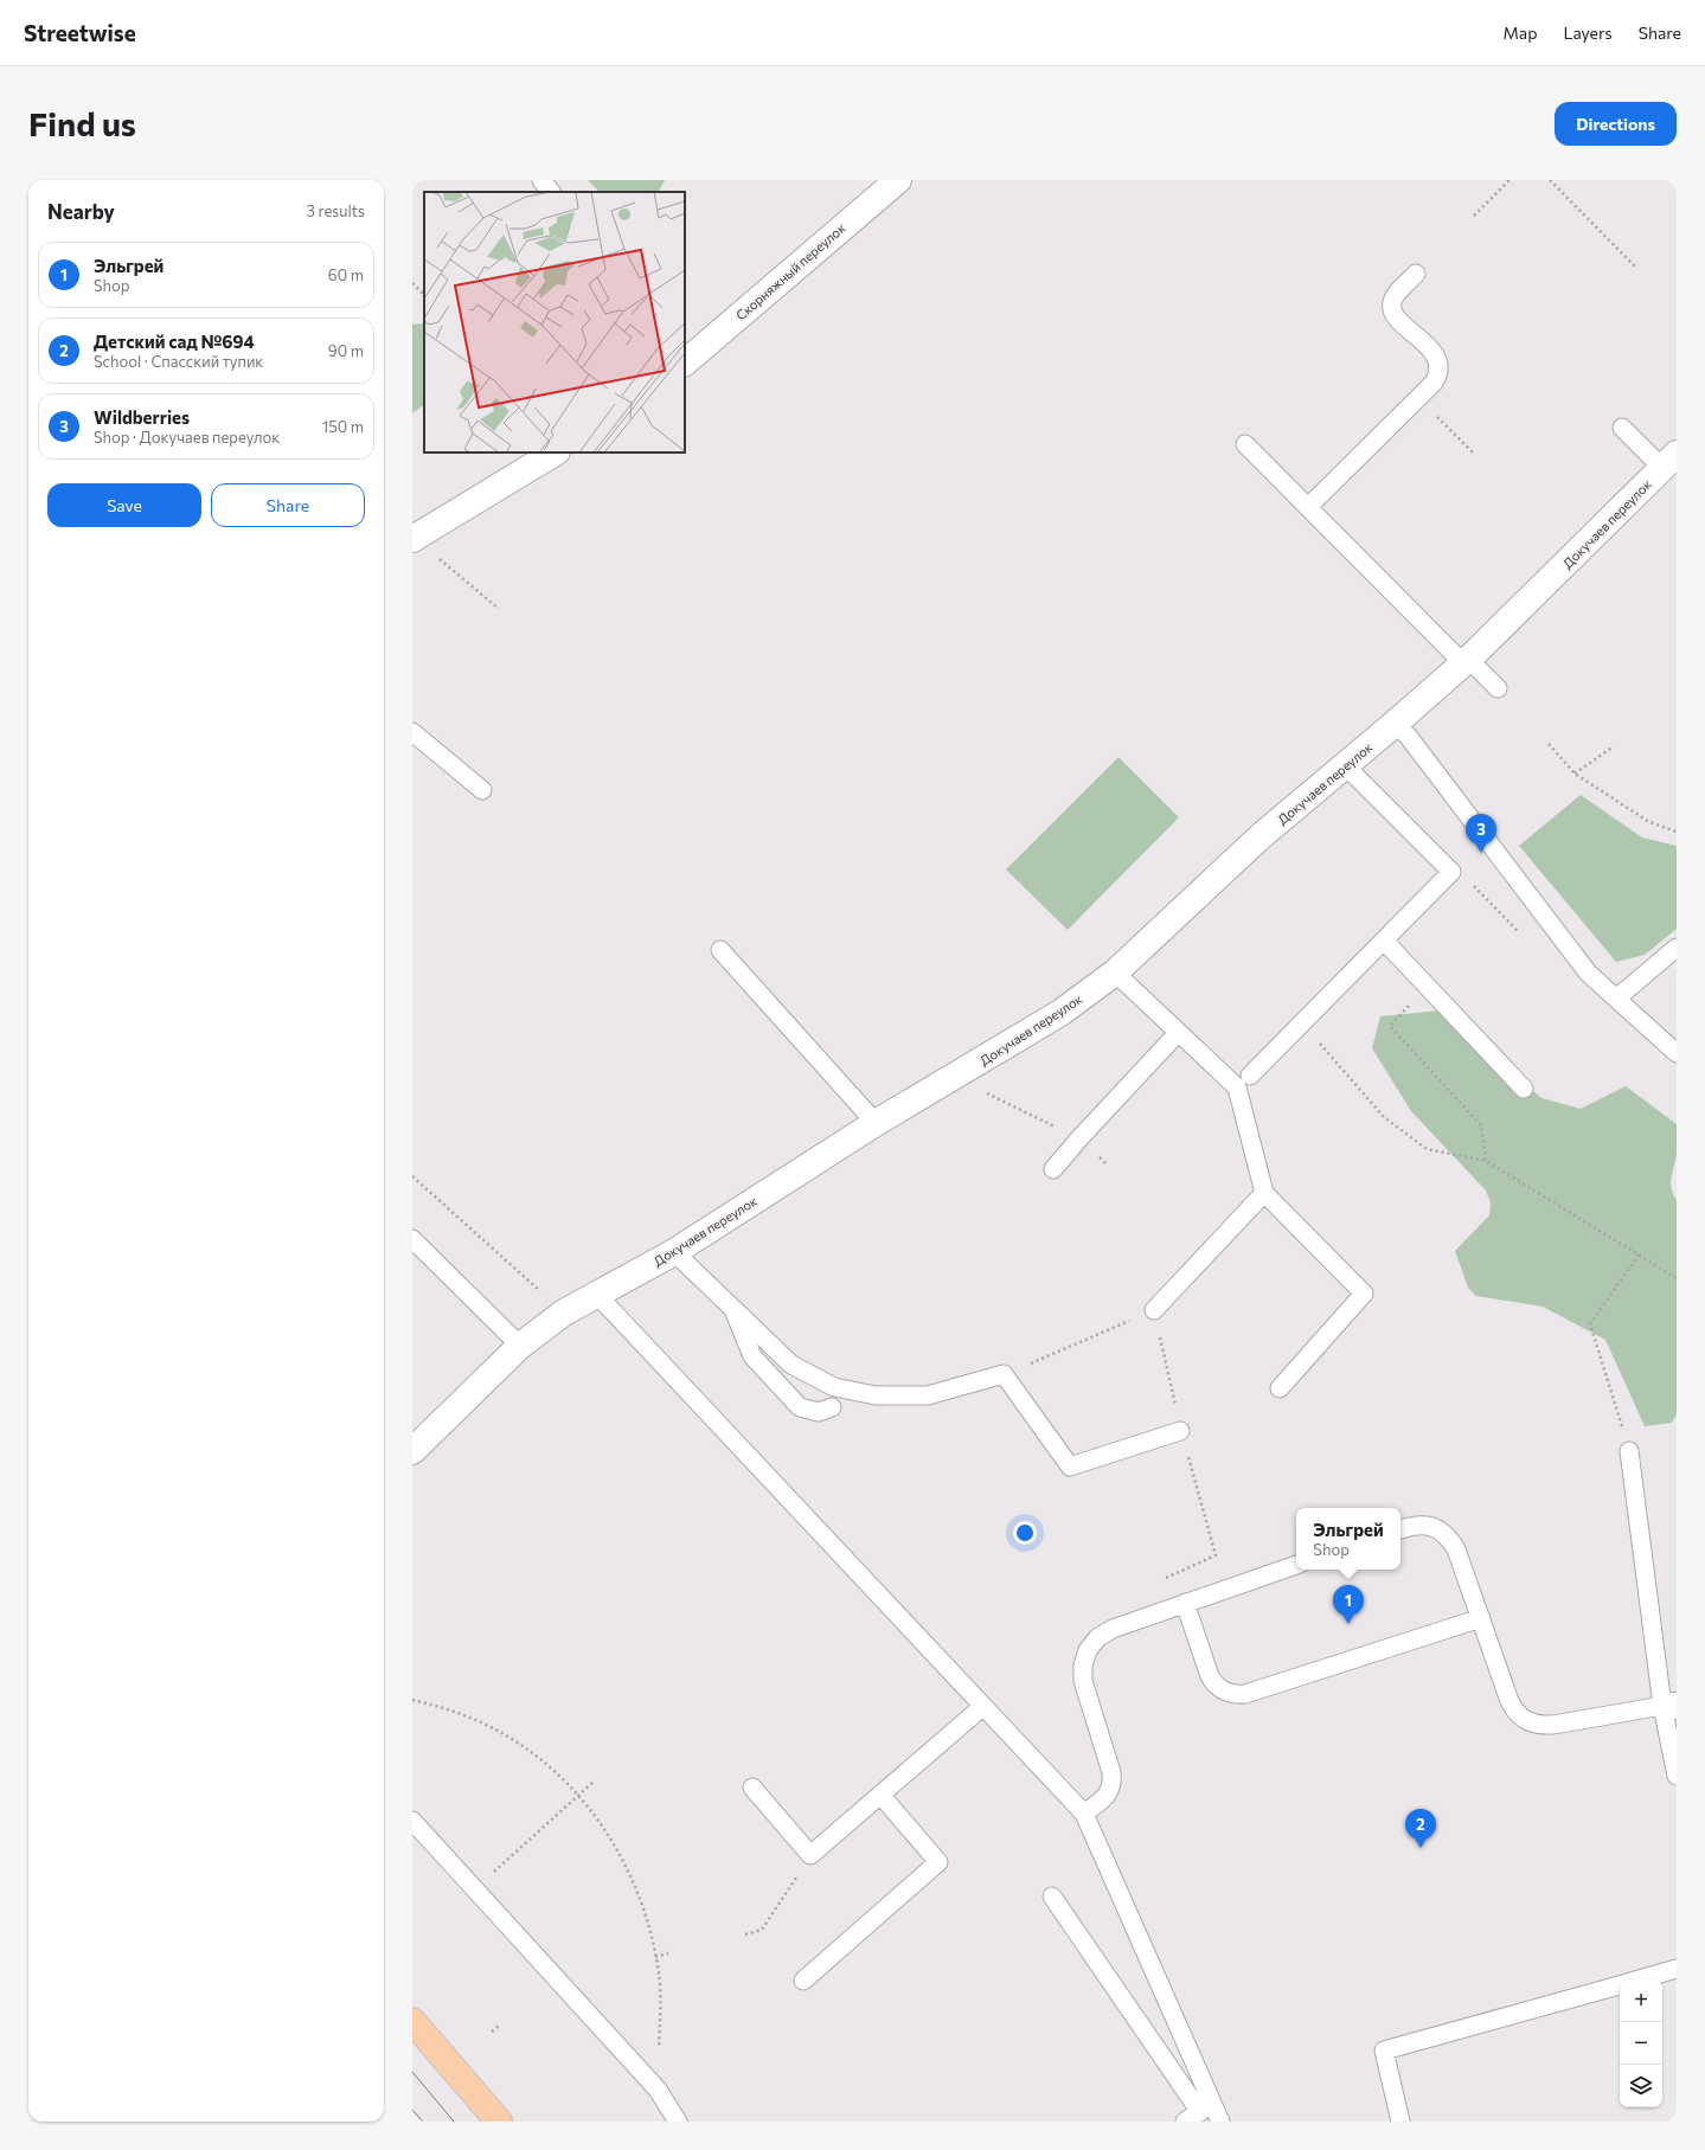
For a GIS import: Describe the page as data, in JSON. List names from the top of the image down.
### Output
{
  "streets": {
    "street": ["Скорняжный переулок", "Докучаев переулок"]
  },
  "page": {
    "header": "Streetwise",
    "nav": ["Map", "Layers", "Share"],
    "buttons": [
      "Directions",
      ["Save", "Share"]
    ],
    "title": "Find us",
    "heading": ["Nearby", "3 results"],
    "list": [
      {
        "mark": "1",
        "name": "Эльгрей",
        "note": "Shop",
        "value": "60 m"
      },
      {
        "mark": "2",
        "name": "Детский сад №694",
        "note": "School · Спасский тупик",
        "value": "90 m"
      },
      {
        "mark": "3",
        "name": "Wildberries",
        "note": "Shop · Докучаев переулок",
        "value": "150 m"
      }
    ],
    "pins": ["3", "1", "2"],
    "popup": ["Эльгрей", "Shop"],
    "map_buttons": ["+", "−"]
  }
}
